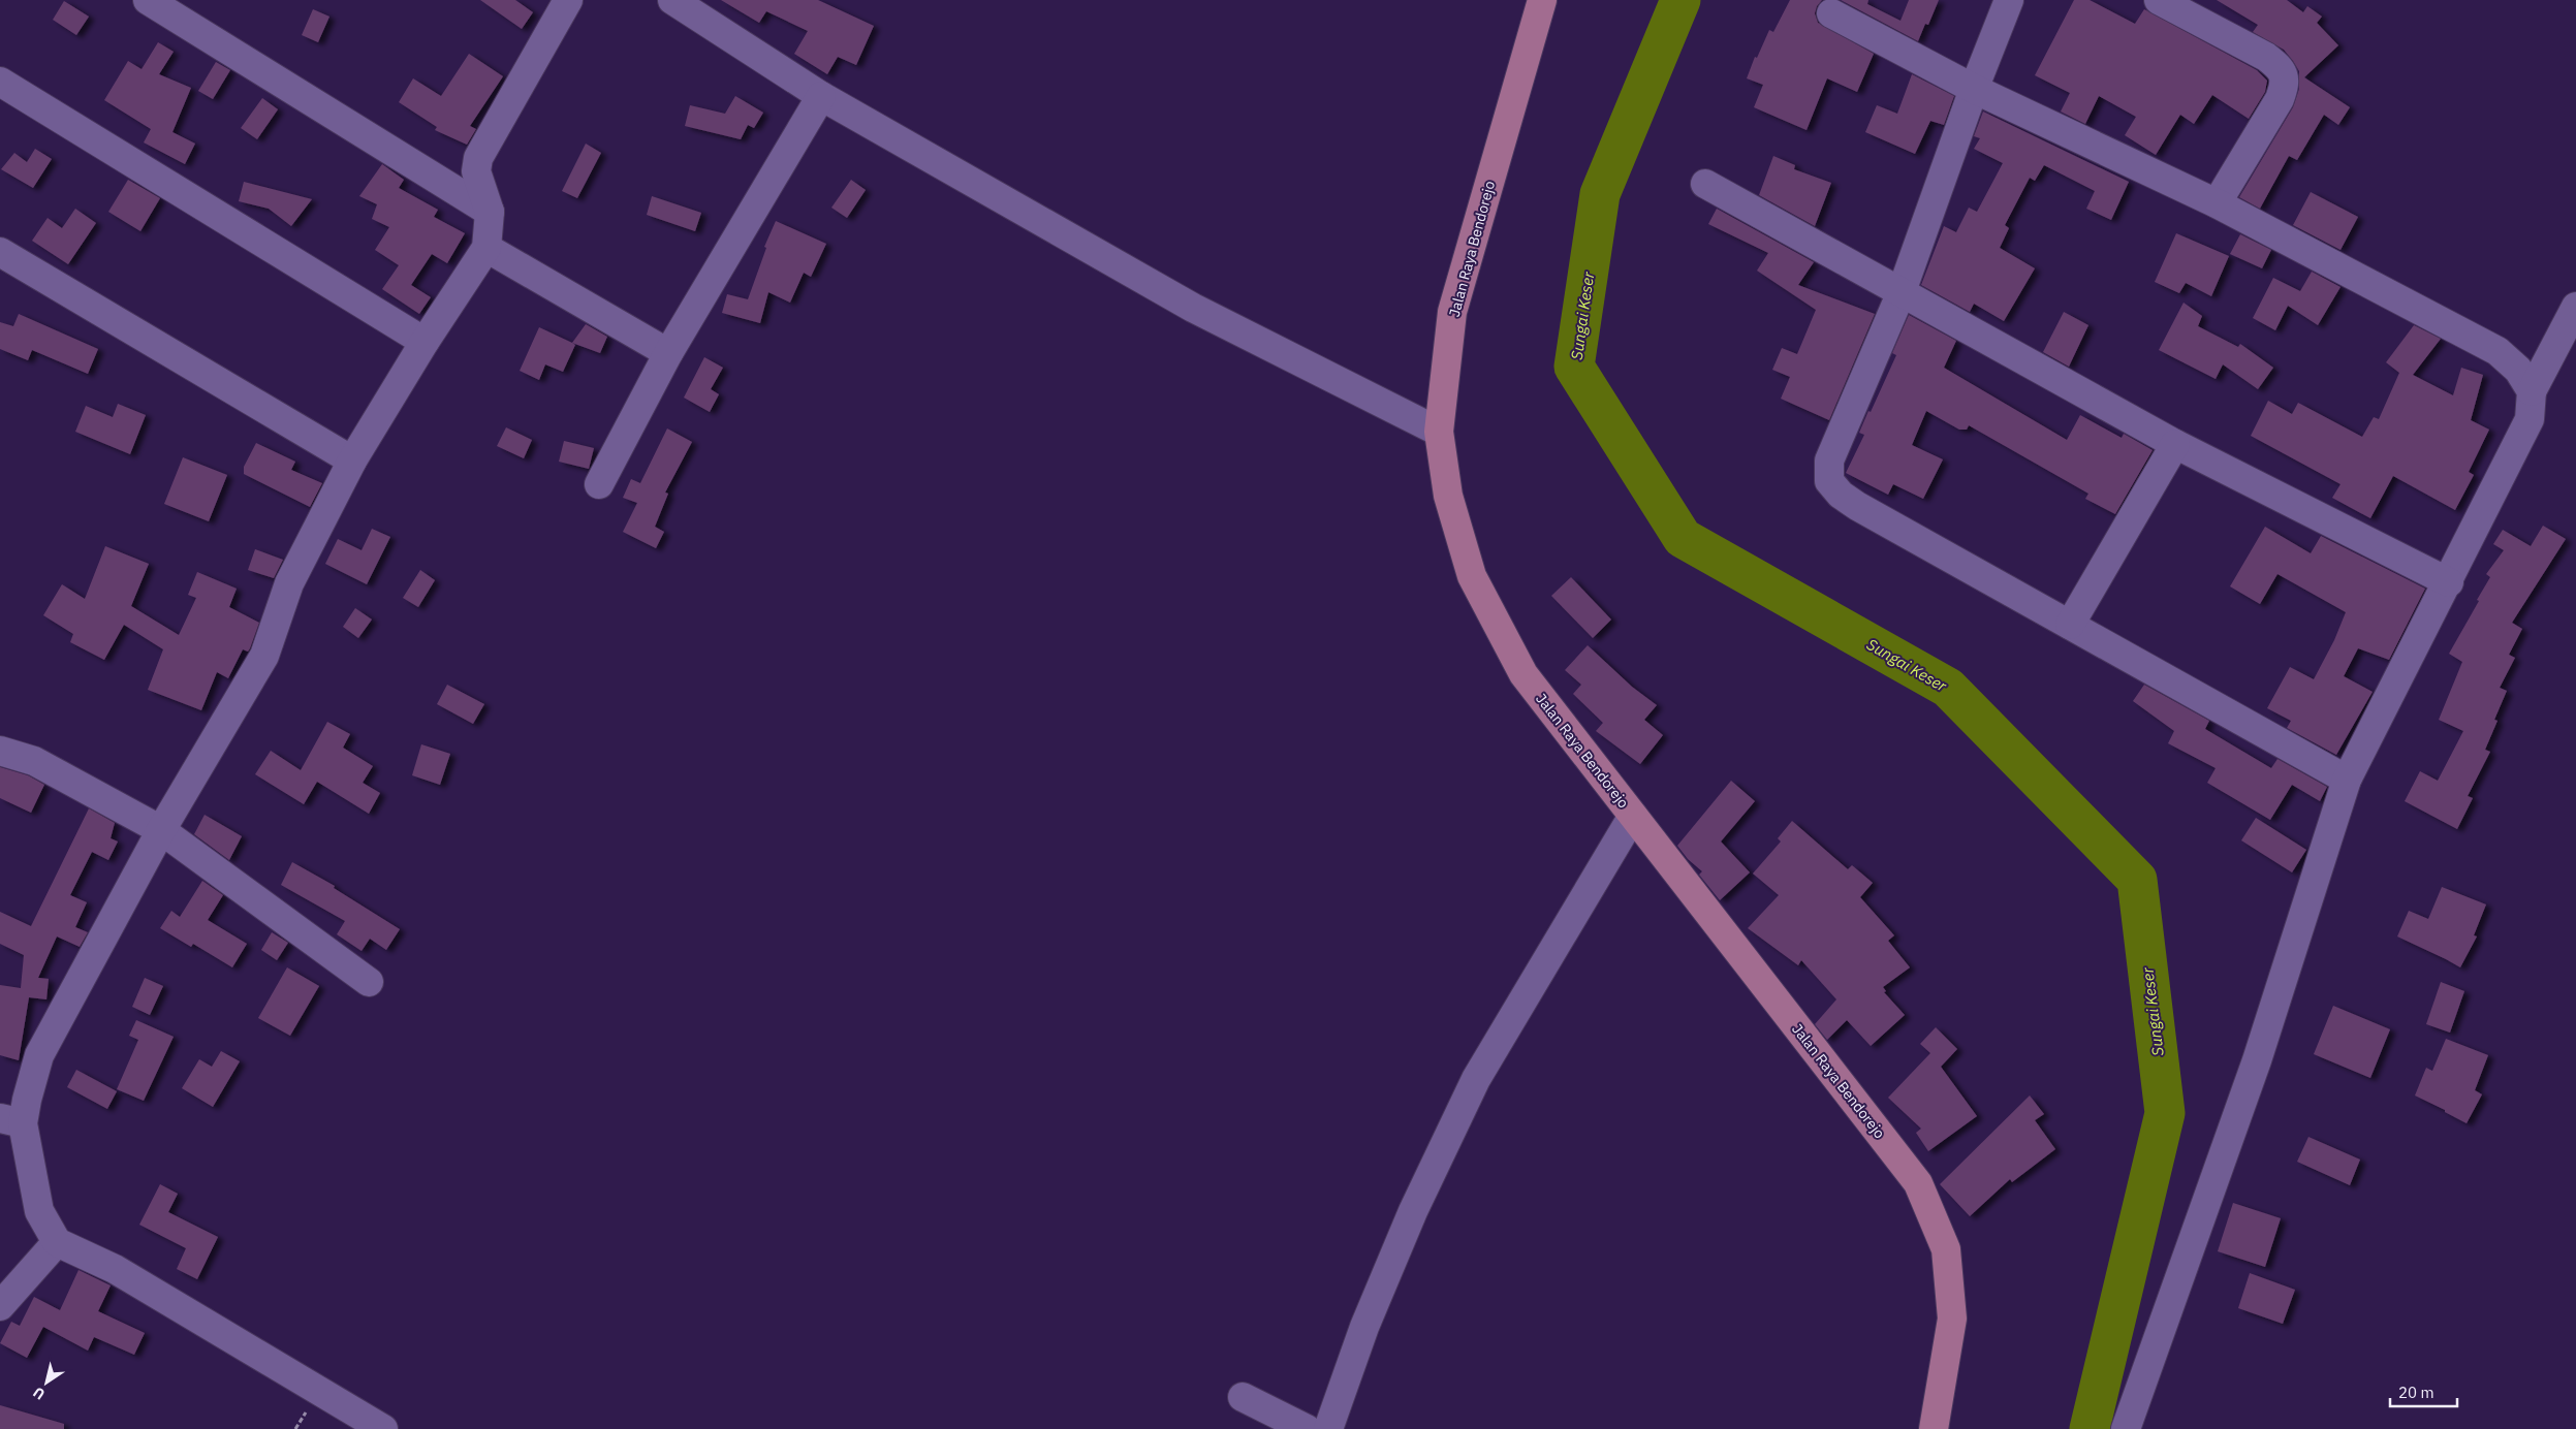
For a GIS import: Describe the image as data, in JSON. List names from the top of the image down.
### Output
{
  "streets": {
    "main road": ["Jalan Raya Bendorejo"]
  },
  "water": ["Sungai Keser"],
  "scale_bar": "20 m",
  "north": "bottom left"
}
